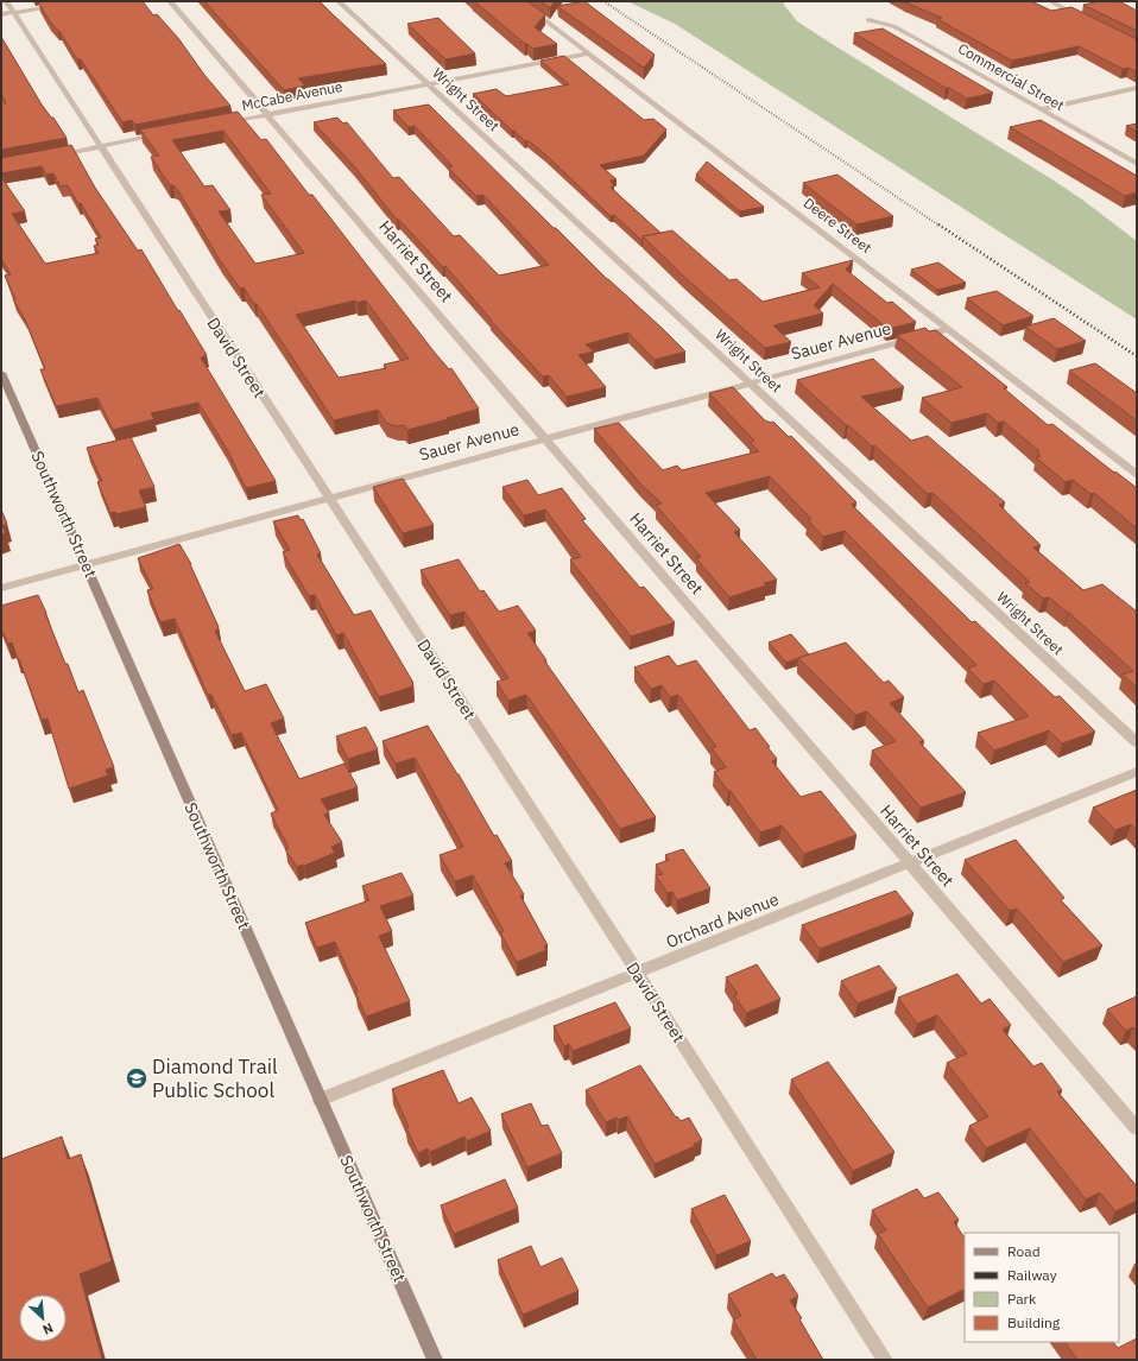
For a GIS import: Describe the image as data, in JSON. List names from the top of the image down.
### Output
{
  "streets": {
    "main road": ["Southworth Street"],
    "street": [
      "Commercial Street",
      "McCabe Avenue",
      "Wright Street",
      "Deere Street",
      "Harriet Street",
      "Sauer Avenue",
      "David Street",
      "Orchard Avenue"
    ]
  },
  "crossings": [
    ["McCabe Avenue", "Wright Street"],
    ["McCabe Avenue", "Deere Street"],
    ["McCabe Avenue", "Harriet Street"],
    ["Wright Street", "Sauer Avenue"],
    ["Deere Street", "Sauer Avenue"],
    ["Harriet Street", "Sauer Avenue"],
    ["Harriet Street", "Orchard Avenue"],
    ["Sauer Avenue", "David Street"],
    ["Sauer Avenue", "Southworth Street"],
    ["David Street", "Orchard Avenue"],
    ["Southworth Street", "Orchard Avenue"]
  ],
  "places": {
    "school or university": ["Diamond Trail Public School"]
  },
  "legend": [
    "Road",
    "Railway",
    "Park",
    "Building"
  ],
  "north": "bottom right"
}
